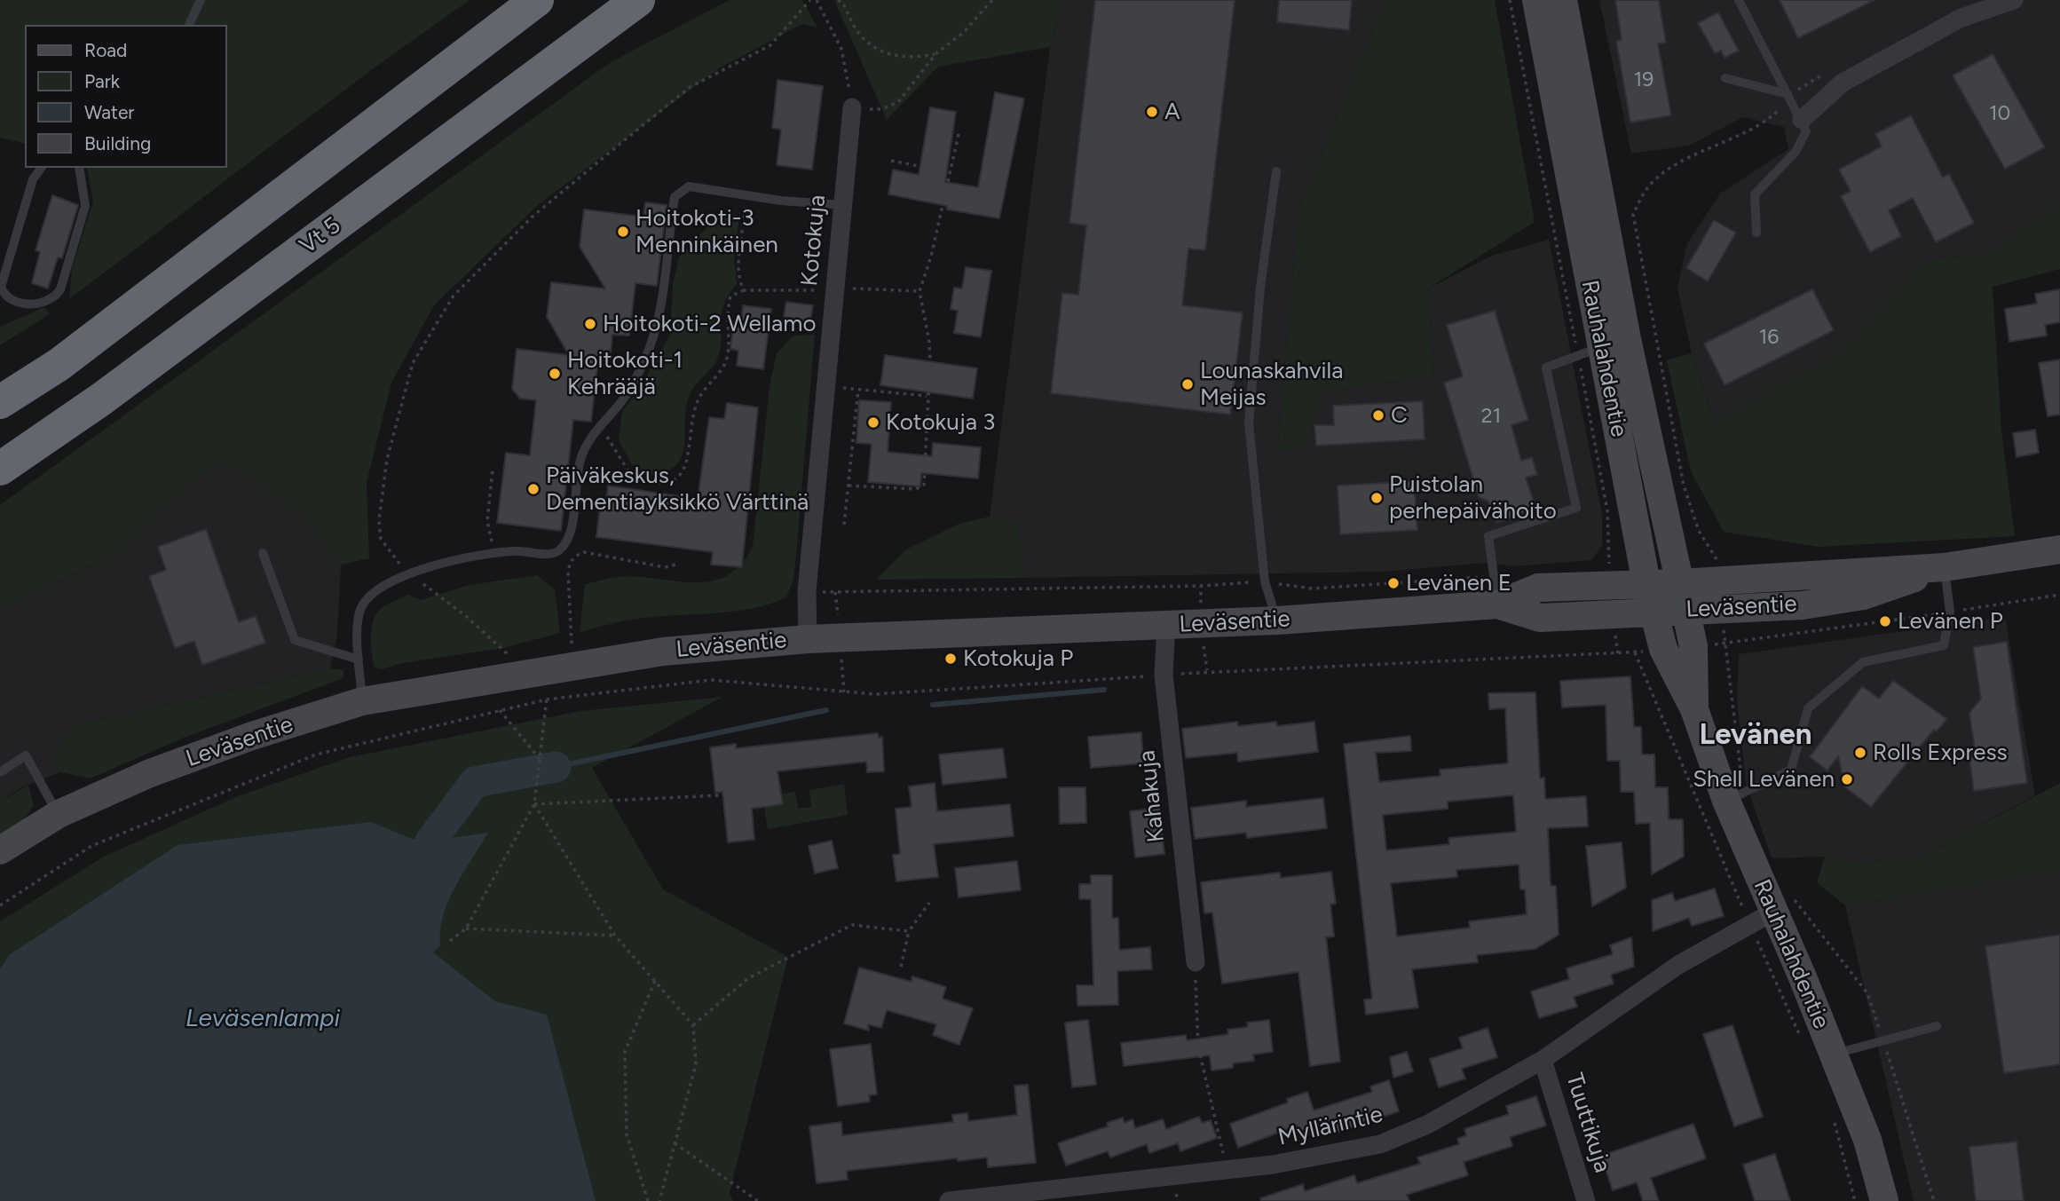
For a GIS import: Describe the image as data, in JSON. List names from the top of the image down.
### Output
{
  "streets": {
    "highway": ["Vt 5"],
    "main road": ["Rauhalahdentie", "Leväsentie"],
    "street": [
      "Kotokuja",
      "Kahakuja",
      "Tuuttikuja",
      "Myllärintie"
    ]
  },
  "crossings": [
    ["Kotokuja", "Leväsentie"],
    ["Rauhalahdentie", "Leväsentie"],
    ["Rauhalahdentie", "Myllärintie"],
    ["Leväsentie", "Kahakuja"],
    ["Tuuttikuja", "Myllärintie"]
  ],
  "districts": ["Levänen"],
  "water": ["Leväsenlampi"],
  "places": [
    "A",
    "Hoitokoti-3 Menninkäinen",
    "Hoitokoti-2 Wellamo",
    "Hoitokoti-1 Kehrääjä",
    "Lounaskahvila Meijas",
    "C",
    "Kotokuja 3",
    "Päiväkeskus, Dementiayksikkö Värttinä",
    "Puistolan perhepäivähoito",
    "Levänen E",
    "Levänen P",
    "Kotokuja P",
    "Rolls Express",
    "Shell Levänen"
  ],
  "house_numbers": [
    "19",
    "10",
    "16",
    "21"
  ],
  "legend": [
    "Road",
    "Park",
    "Water",
    "Building"
  ]
}
